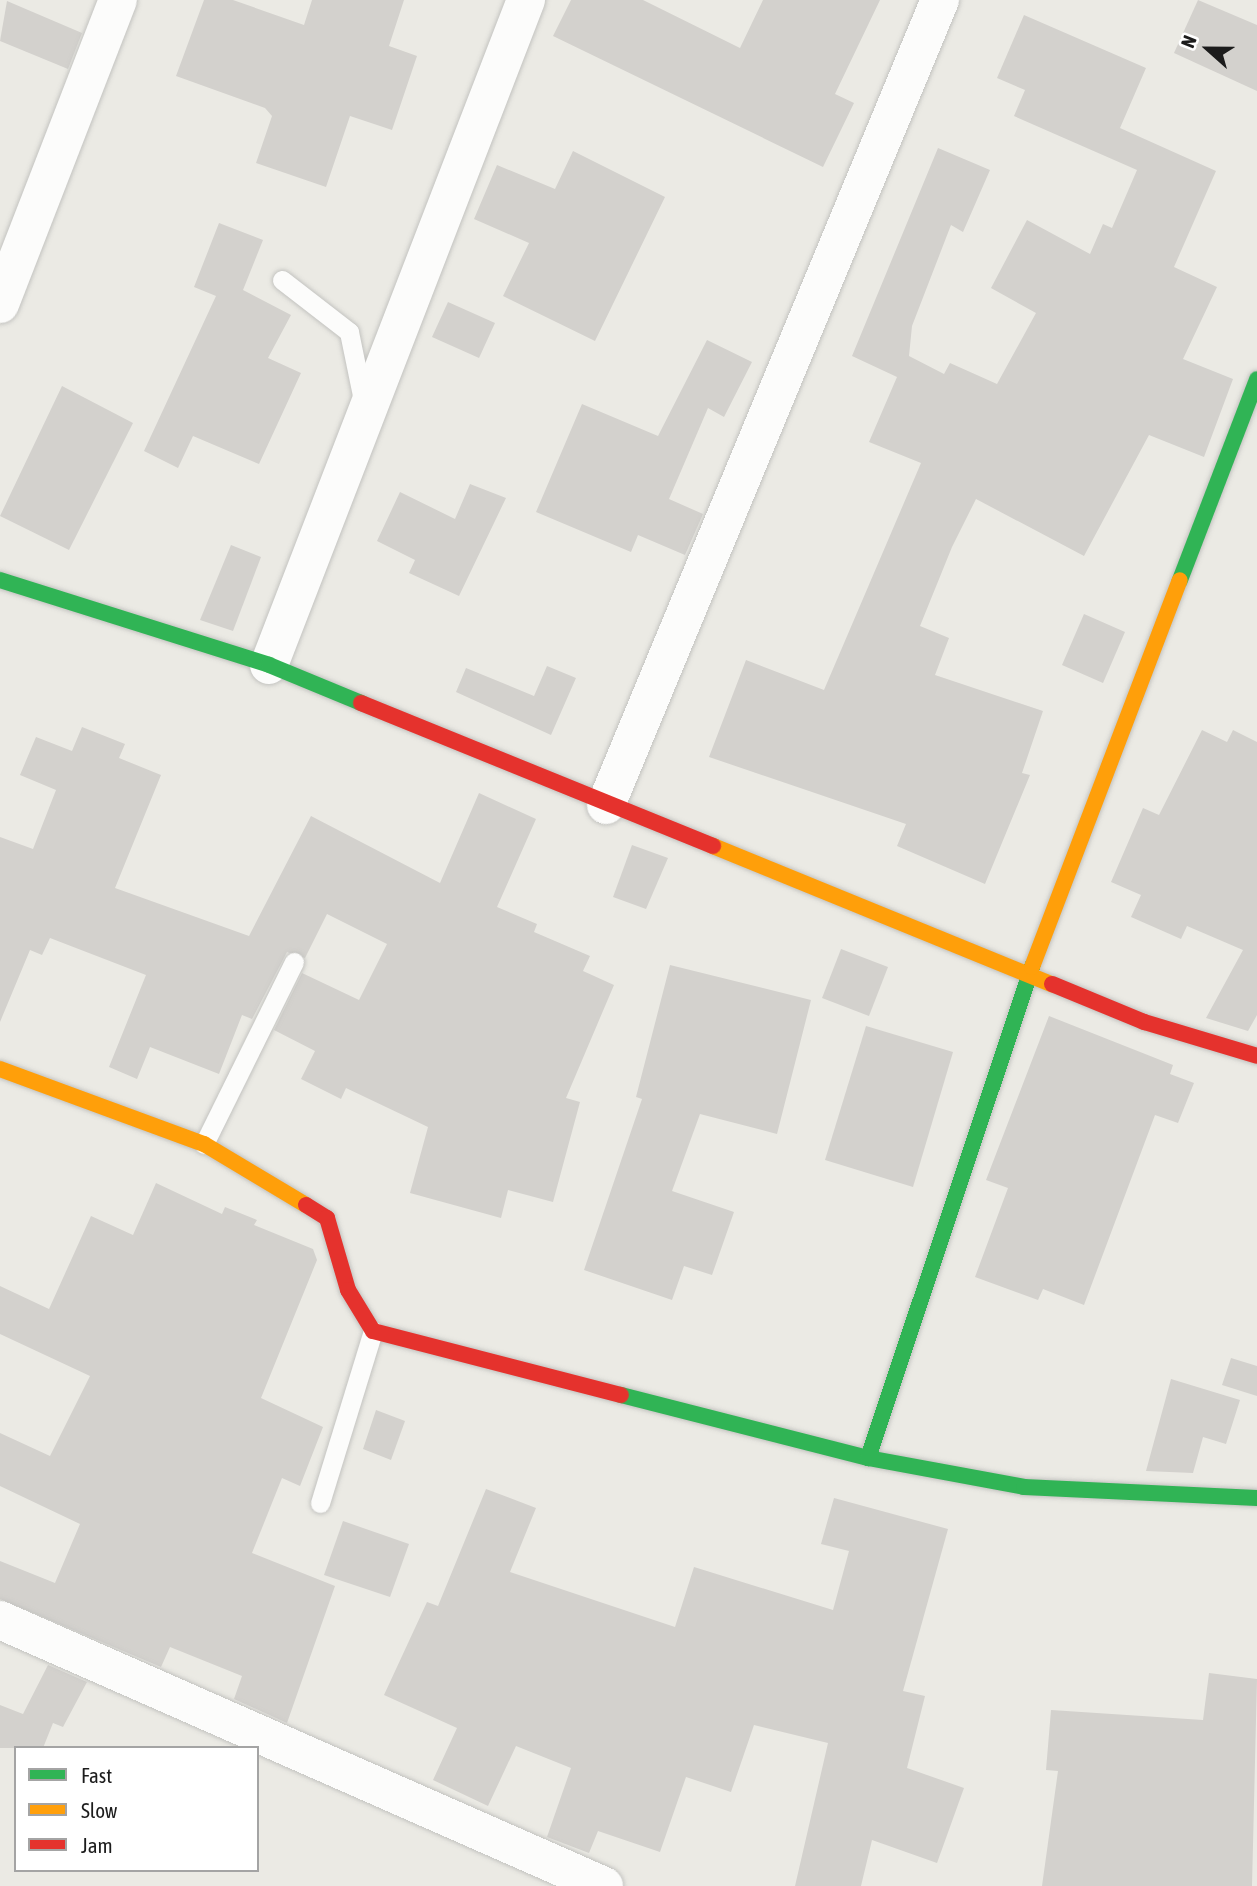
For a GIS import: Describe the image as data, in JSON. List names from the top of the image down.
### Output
{
  "legend": ["Fast", "Slow", "Jam"],
  "north": "left"
}
